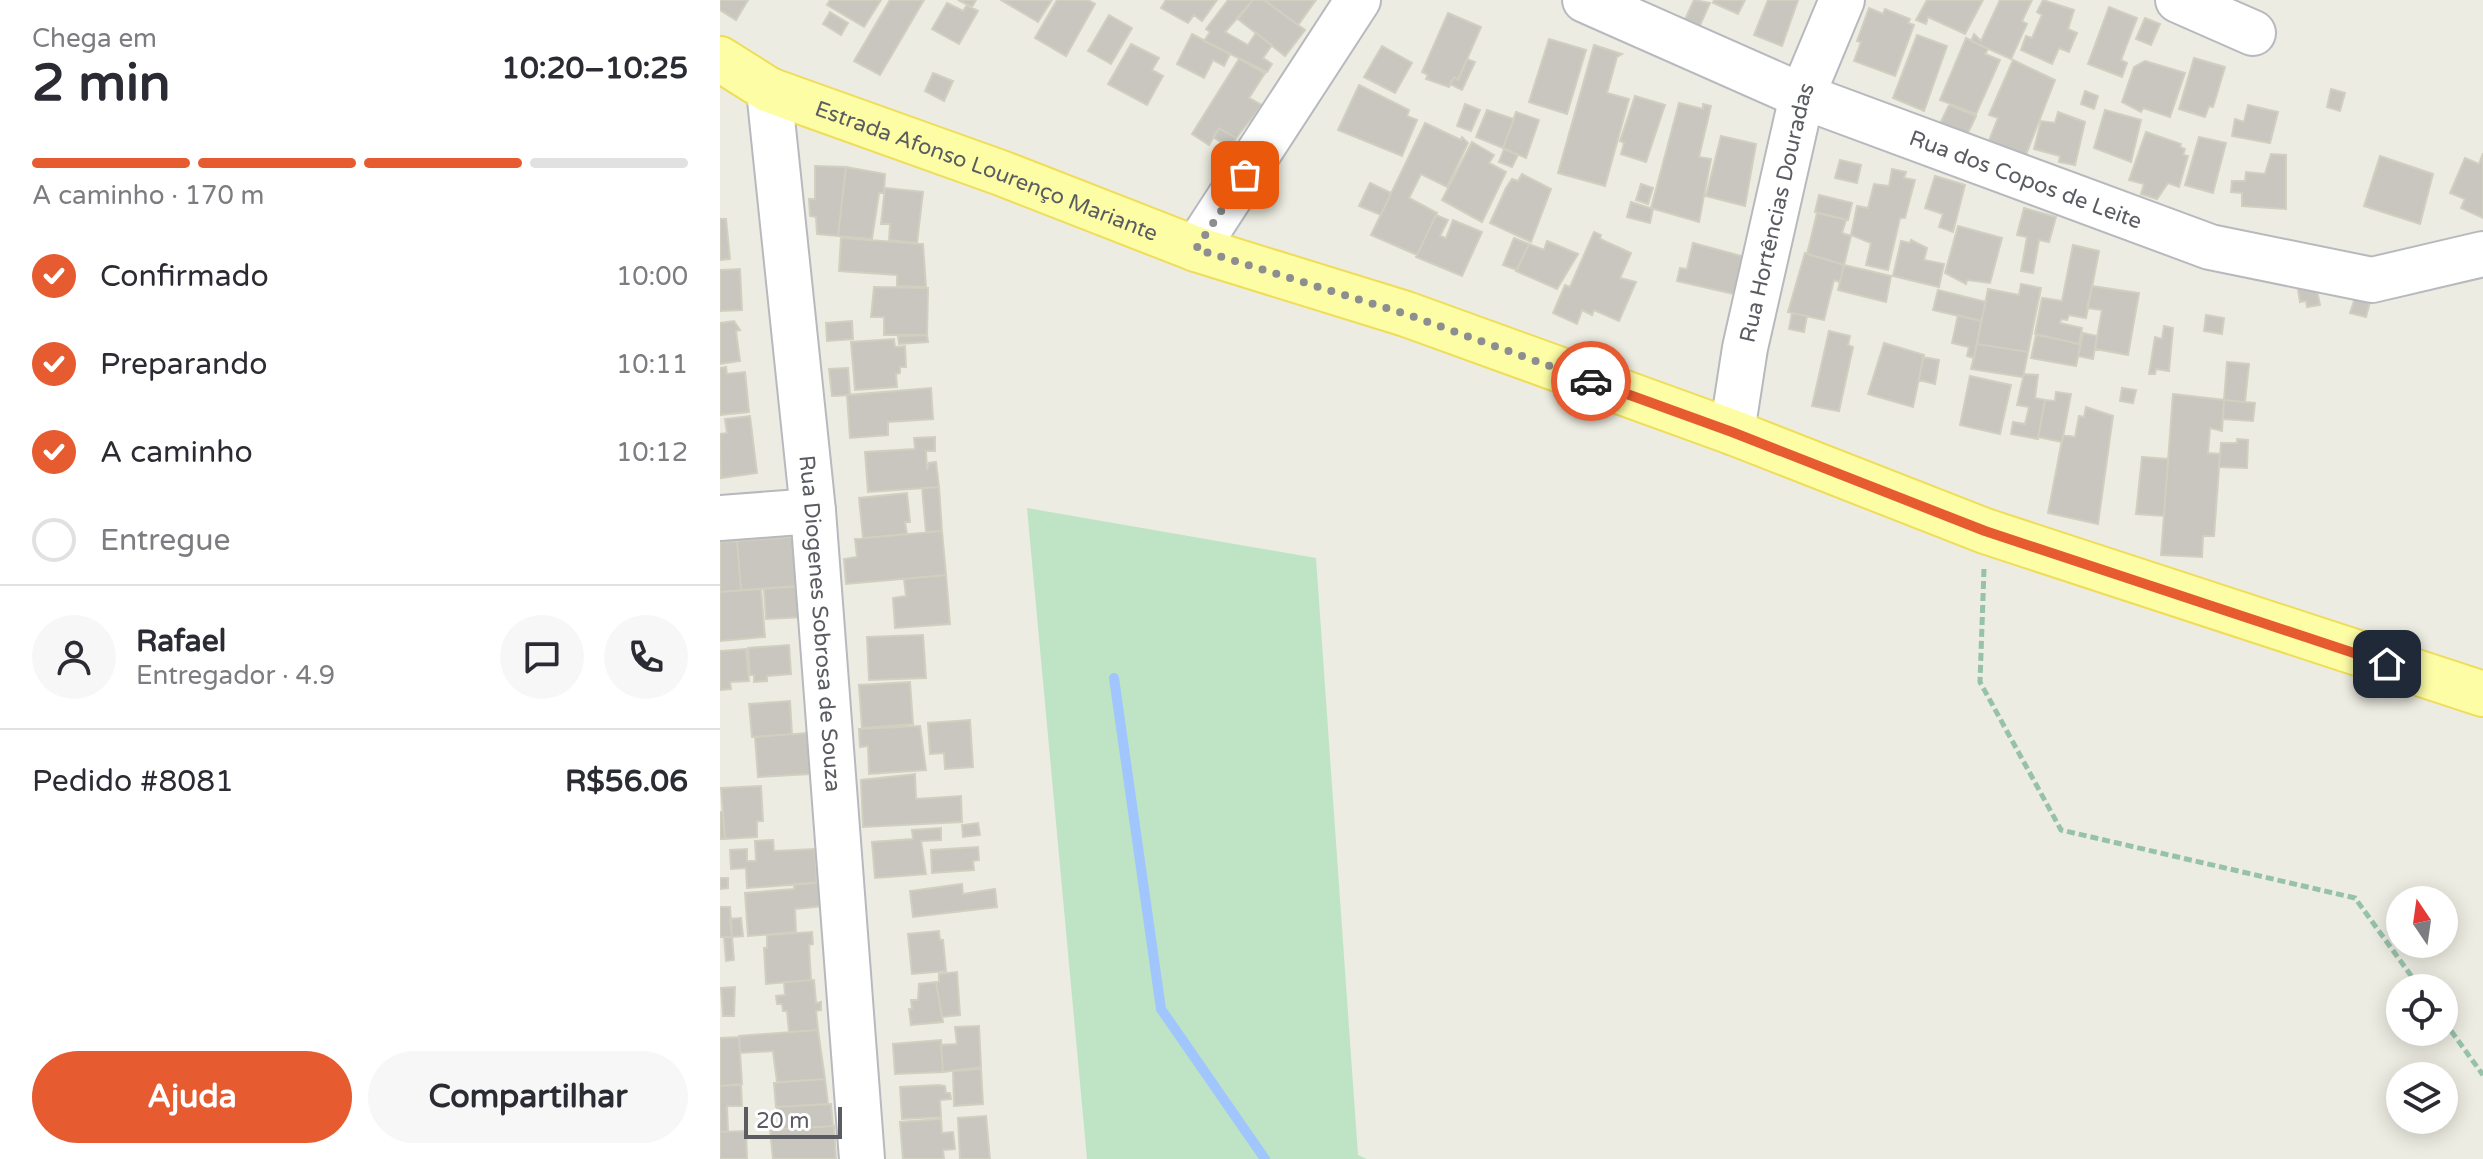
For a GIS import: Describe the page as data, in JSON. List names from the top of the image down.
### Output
{
  "streets": {
    "main road": ["Estrada Afonso Lourenço Mariante"],
    "street": ["Rua dos Copos de Leite", "Rua Hortências Douradas", "Rua Diogenes Sobrosa de Souza"]
  },
  "crossings": [
    ["Estrada Afonso Lourenço Mariante", "Rua Hortências Douradas"],
    ["Estrada Afonso Lourenço Mariante", "Rua Diogenes Sobrosa de Souza"],
    ["Rua dos Copos de Leite", "Rua Hortências Douradas"]
  ],
  "scale_bar": "20 m",
  "north": "top",
  "page": {
    "heading": ["2 min", "Chega em", "10:20–10:25"],
    "panel": [
      "Rafael",
      "Entregador · 4.9",
      "Pedido #8081",
      "R$56.06"
    ],
    "bar": "A caminho · 170 m",
    "list": [
      ["Confirmado", "10:00"],
      ["Preparando", "10:11"],
      ["A caminho", "10:12"],
      "Entregue"
    ],
    "buttons": ["Ajuda", "Compartilhar"],
    "scale": "20 m"
  }
}
